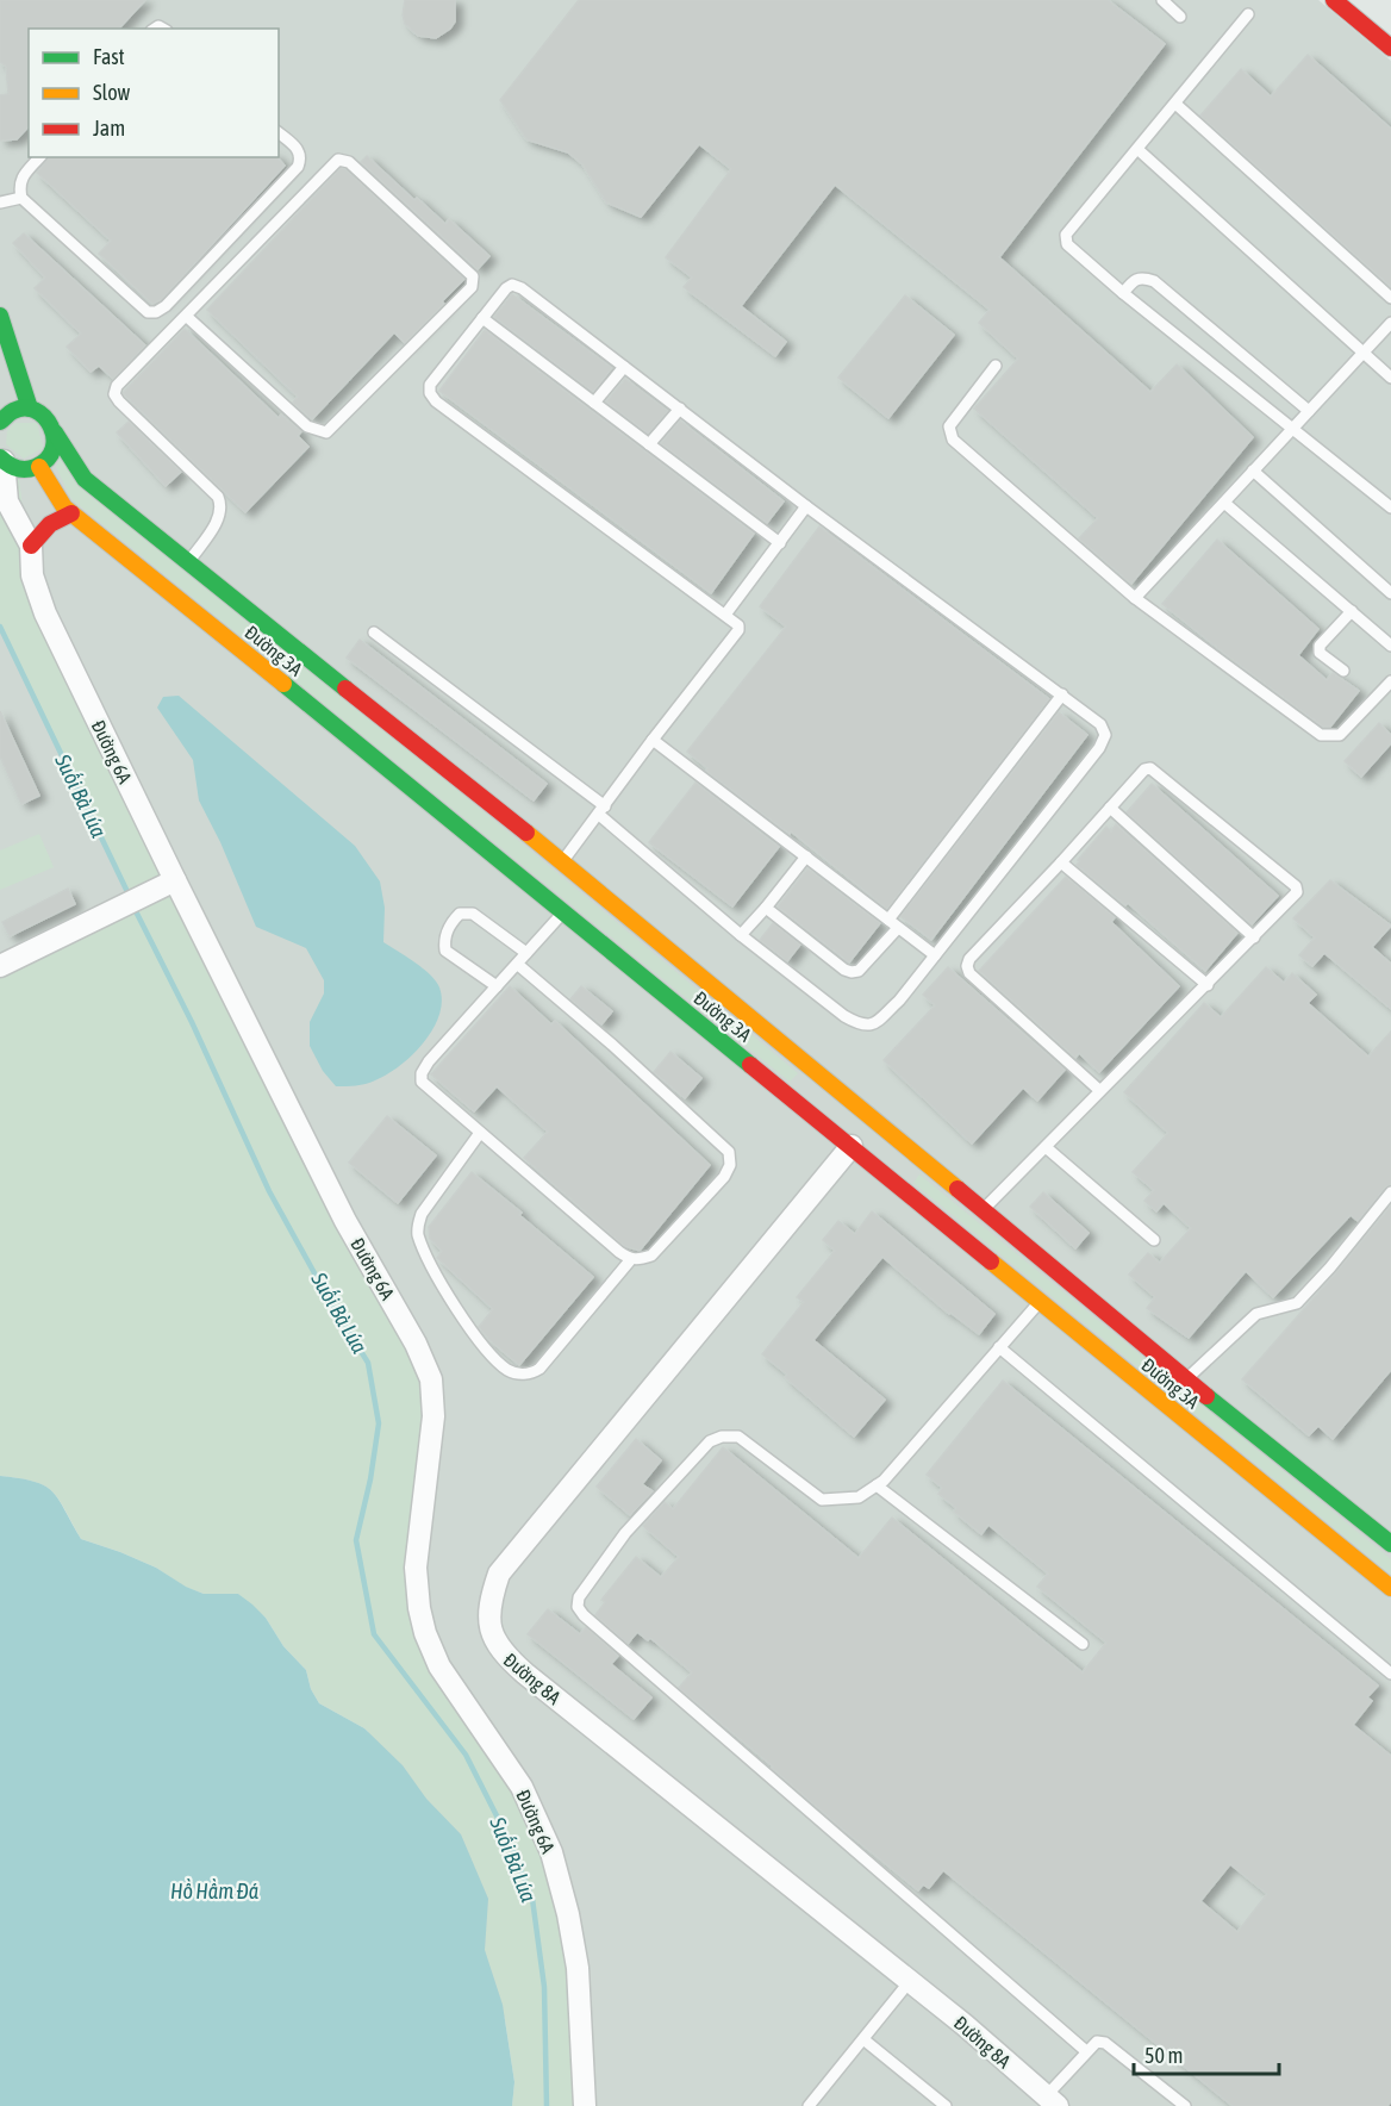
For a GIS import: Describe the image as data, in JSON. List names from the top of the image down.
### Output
{
  "streets": {
    "street": ["Đường 3A", "Đường 6A", "Đường 8A"]
  },
  "crossings": [
    ["Đường 3A", "Đường 8A"]
  ],
  "water": ["Suối Bà Lúa", "Hồ Hầm Đá"],
  "legend": ["Fast", "Slow", "Jam"],
  "scale_bar": "50 m"
}
